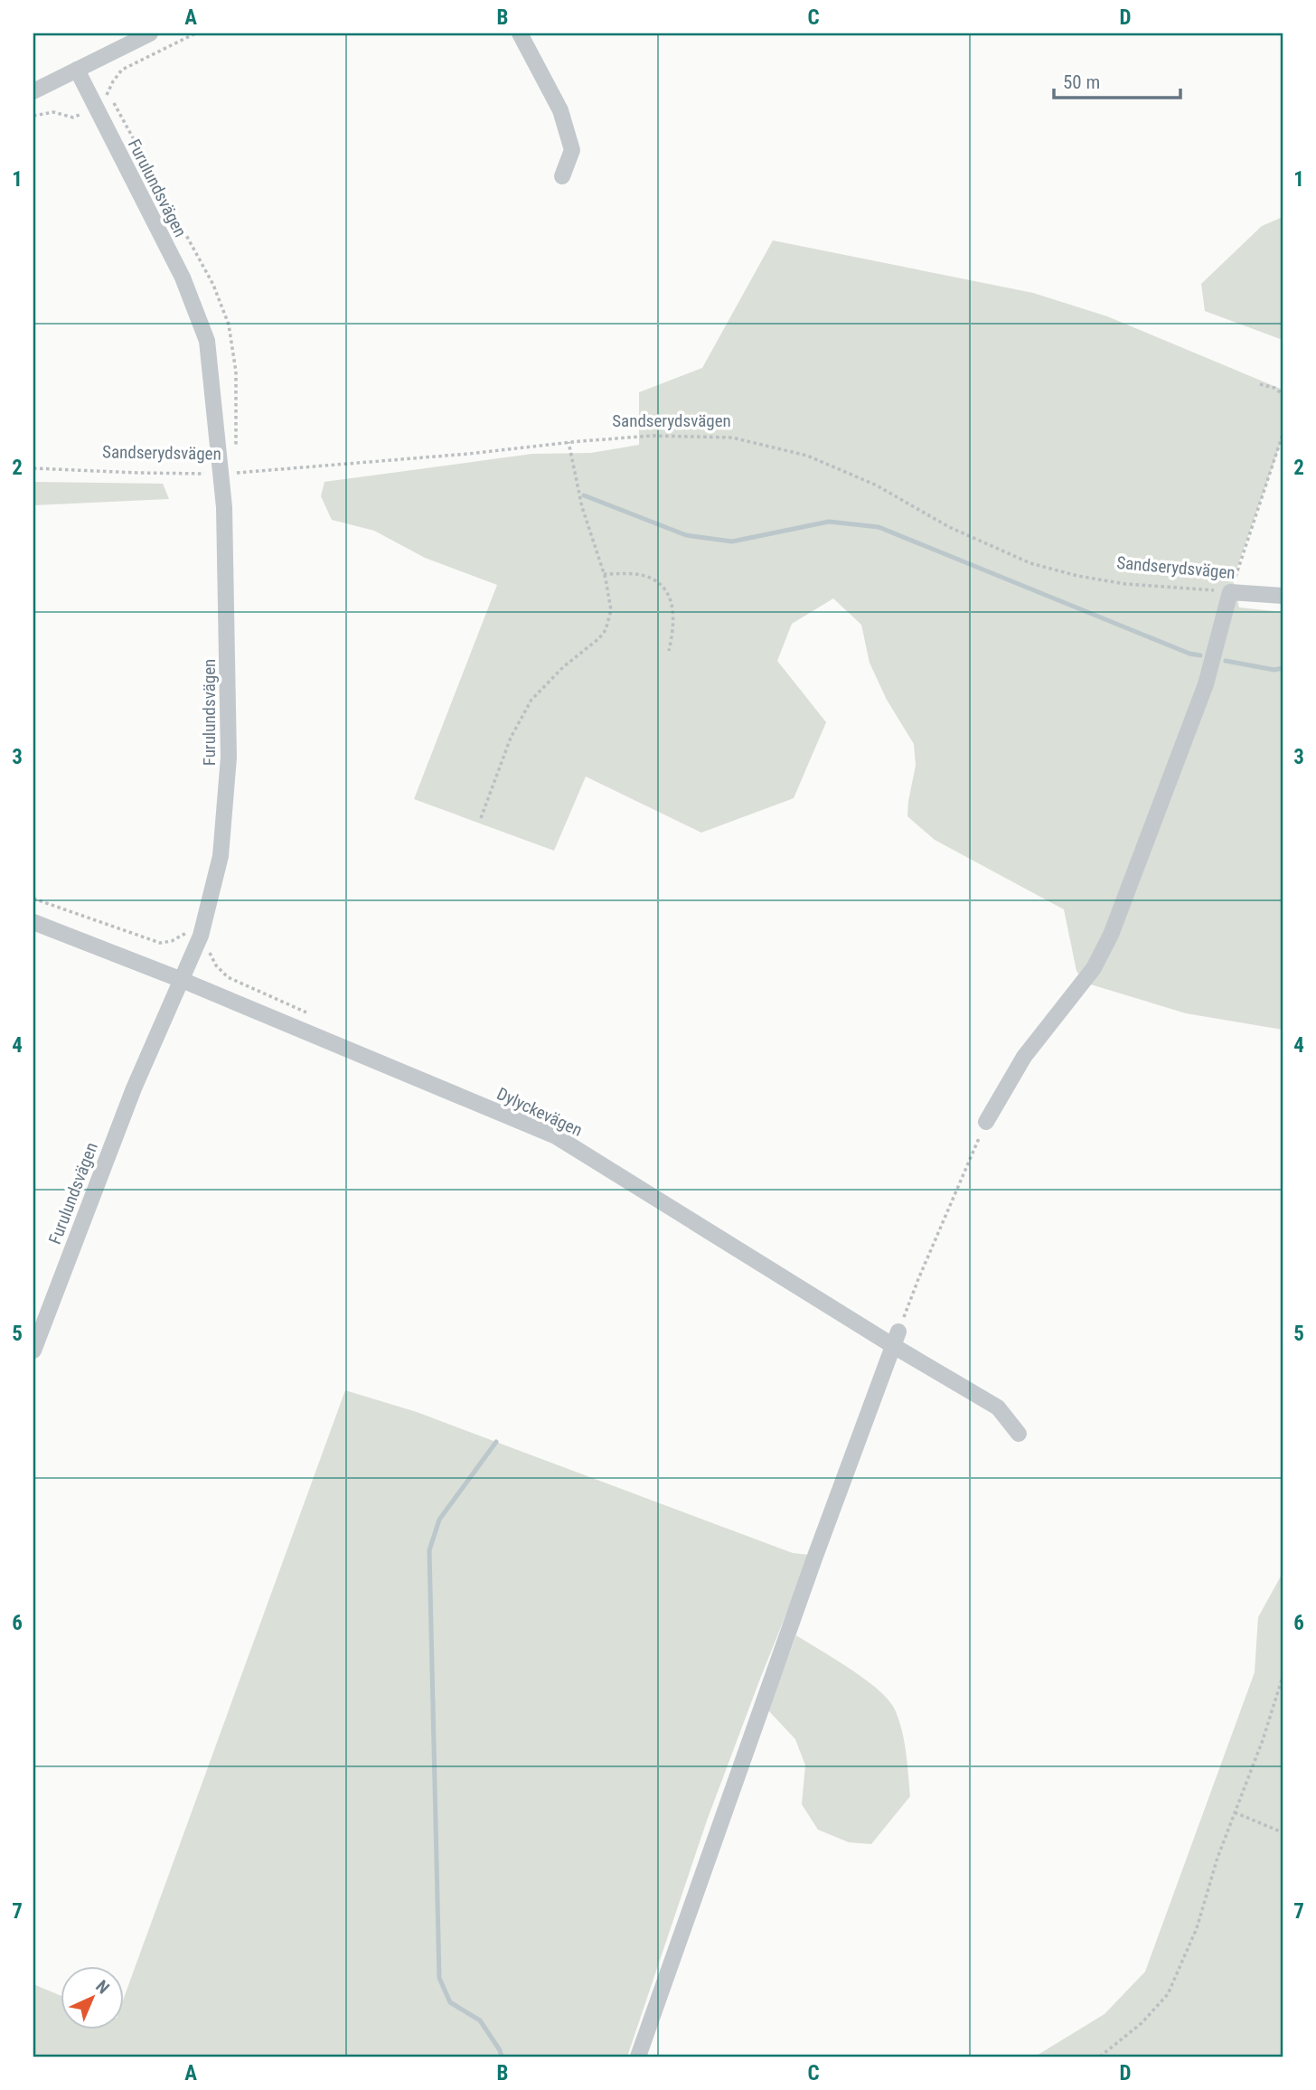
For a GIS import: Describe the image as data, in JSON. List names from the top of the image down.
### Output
{
  "streets": {
    "street": ["Furulundsvägen", "Sandserydsvägen", "Dylyckevägen"]
  },
  "crossings": [
    ["Furulundsvägen", "Sandserydsvägen"],
    ["Furulundsvägen", "Dylyckevägen"]
  ],
  "scale_bar": "50 m",
  "north": "top right",
  "grid": {
    "columns": [
      "A",
      "B",
      "C",
      "D"
    ],
    "rows": [
      "1",
      "2",
      "3",
      "4",
      "5",
      "6",
      "7"
    ]
  }
}
